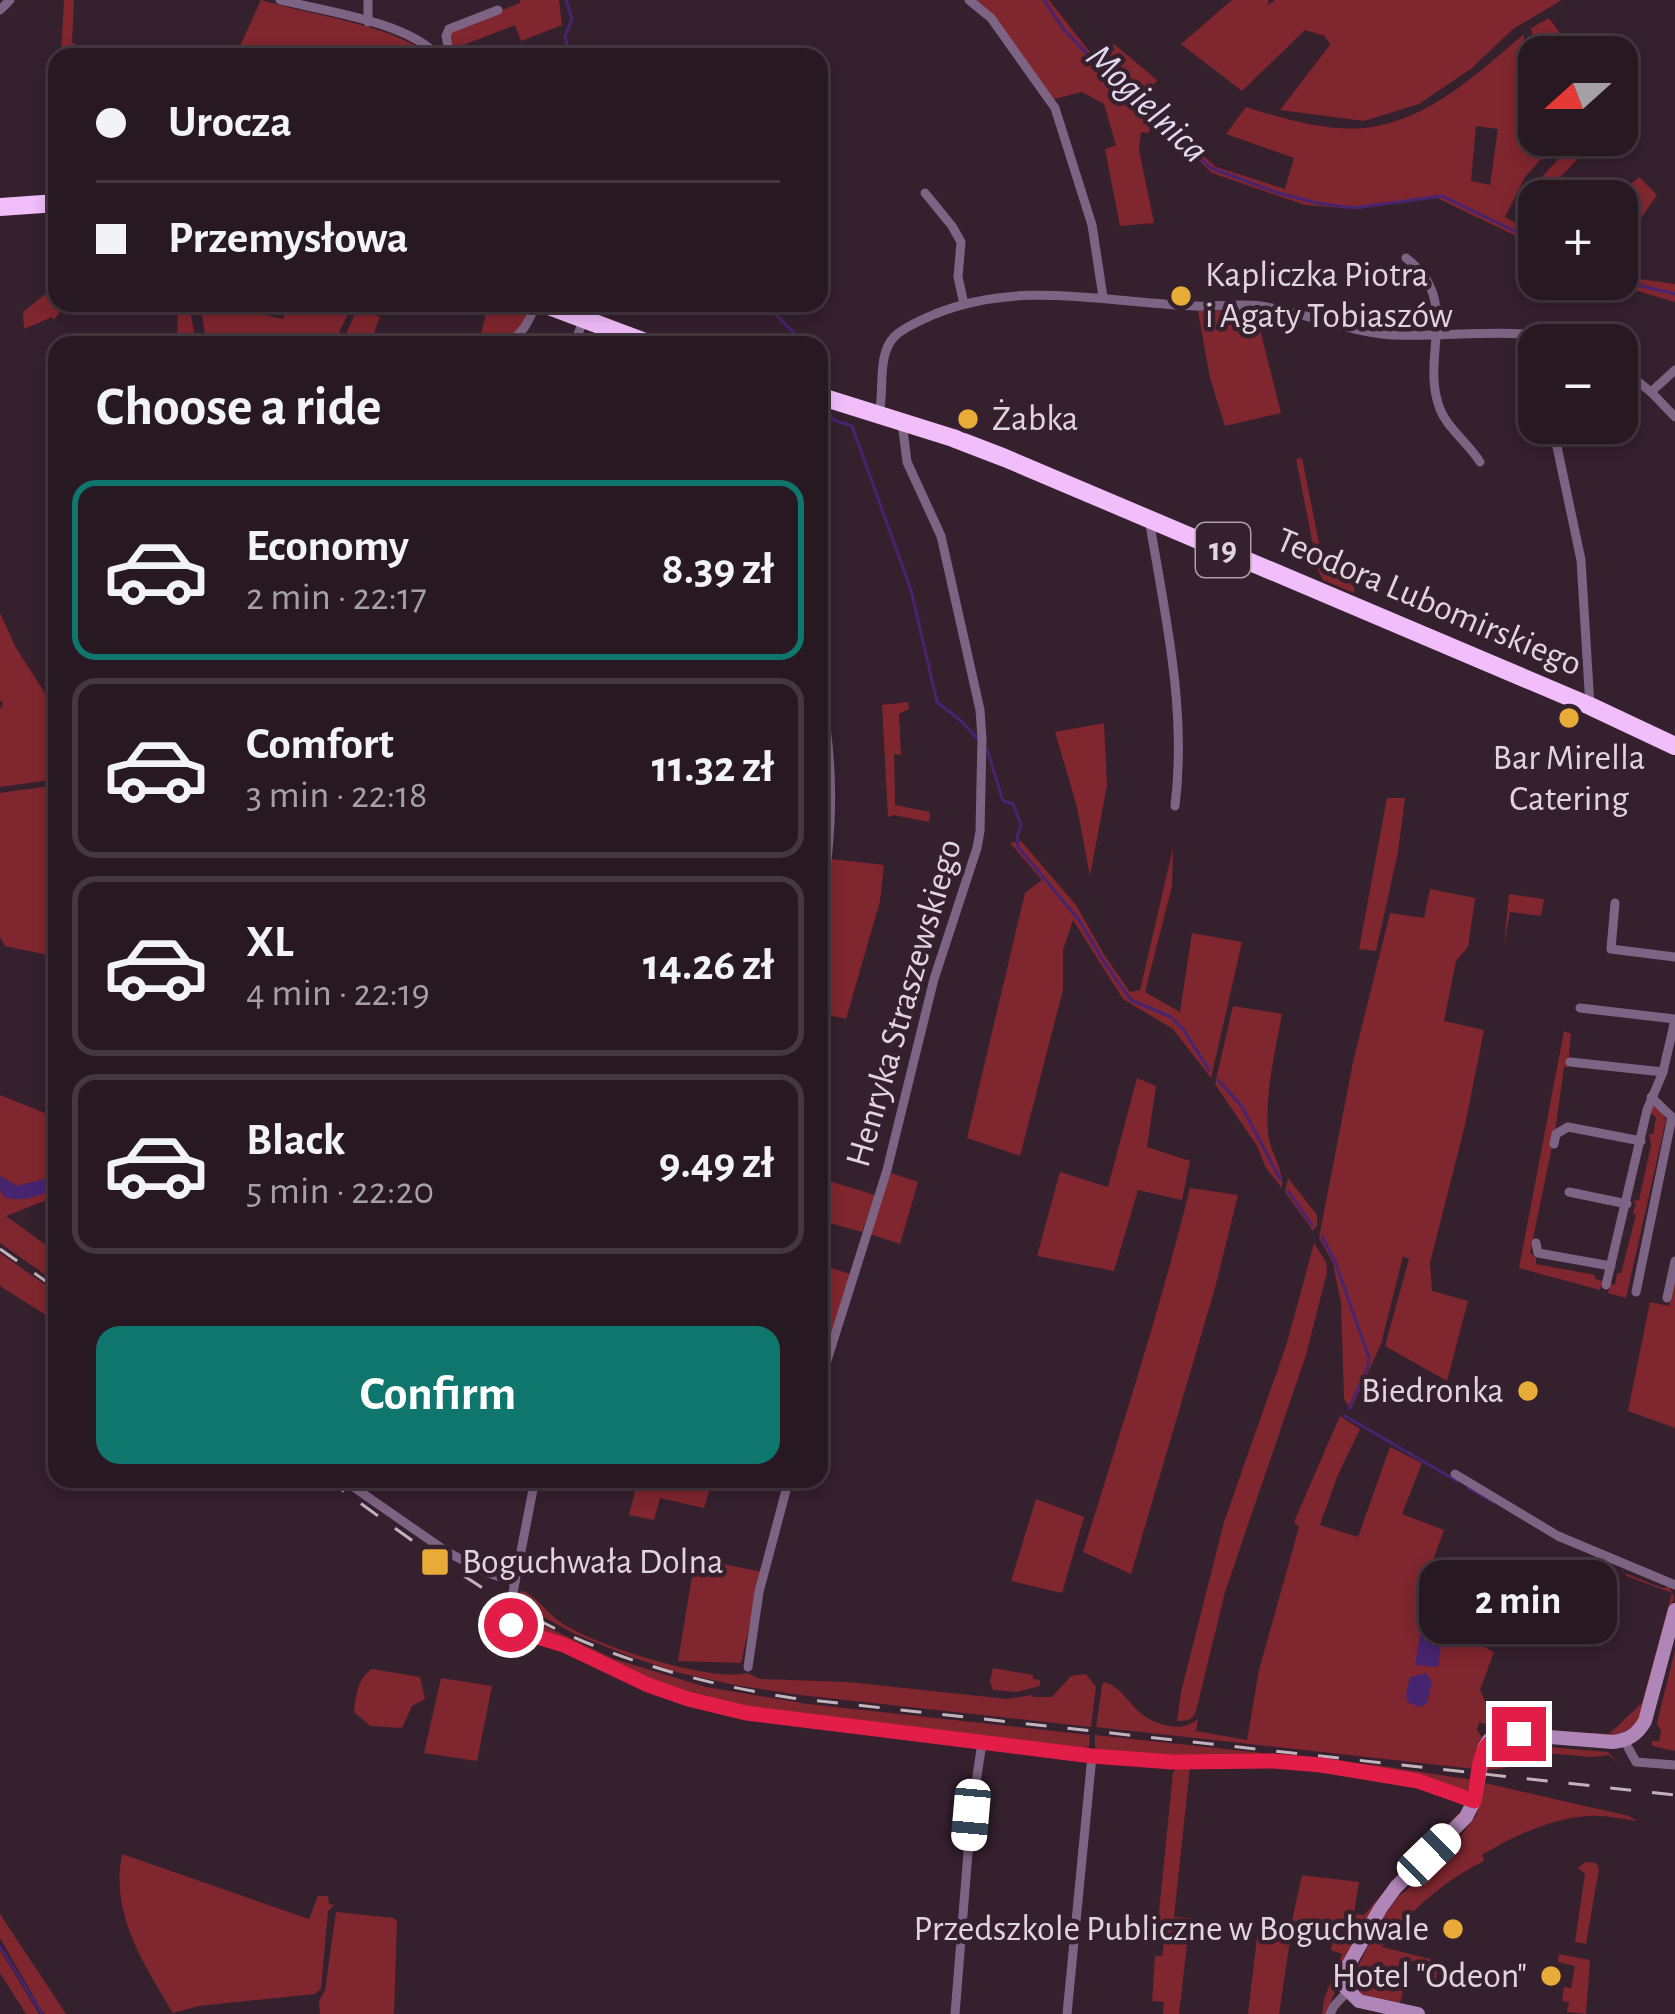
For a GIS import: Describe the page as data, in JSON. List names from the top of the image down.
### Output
{
  "streets": {
    "highway": ["19", "Teodora Lubomirskiego"],
    "street": ["Henryka Straszewskiego"]
  },
  "crossings": [
    ["Teodora Lubomirskiego", "Henryka Straszewskiego"]
  ],
  "water": ["Mogielnica"],
  "places": {
    "other": [
      "Kapliczka Piotra i Agaty Tobiaszów",
      "Żabka",
      "Bar Mirella Catering",
      "Biedronka",
      "Przedszkole Publiczne w Boguchwale",
      "Hotel \"Odeon\""
    ],
    "transit": ["Boguchwała Dolna"]
  },
  "north": "left",
  "page": {
    "map_buttons": ["+", "−"],
    "banner": ["Urocza", "Przemysłowa"],
    "heading": "Choose a ride",
    "list": [
      {
        "name": "Economy",
        "note": "2 min · 22:17",
        "value": "8.39 zł"
      },
      {
        "name": "Comfort",
        "note": "3 min · 22:18",
        "value": "11.32 zł"
      },
      {
        "name": "XL",
        "note": "4 min · 22:19",
        "value": "14.26 zł"
      },
      {
        "name": "Black",
        "note": "5 min · 22:20",
        "value": "9.49 zł"
      }
    ],
    "buttons": "Confirm",
    "bubble": "2 min"
  }
}
